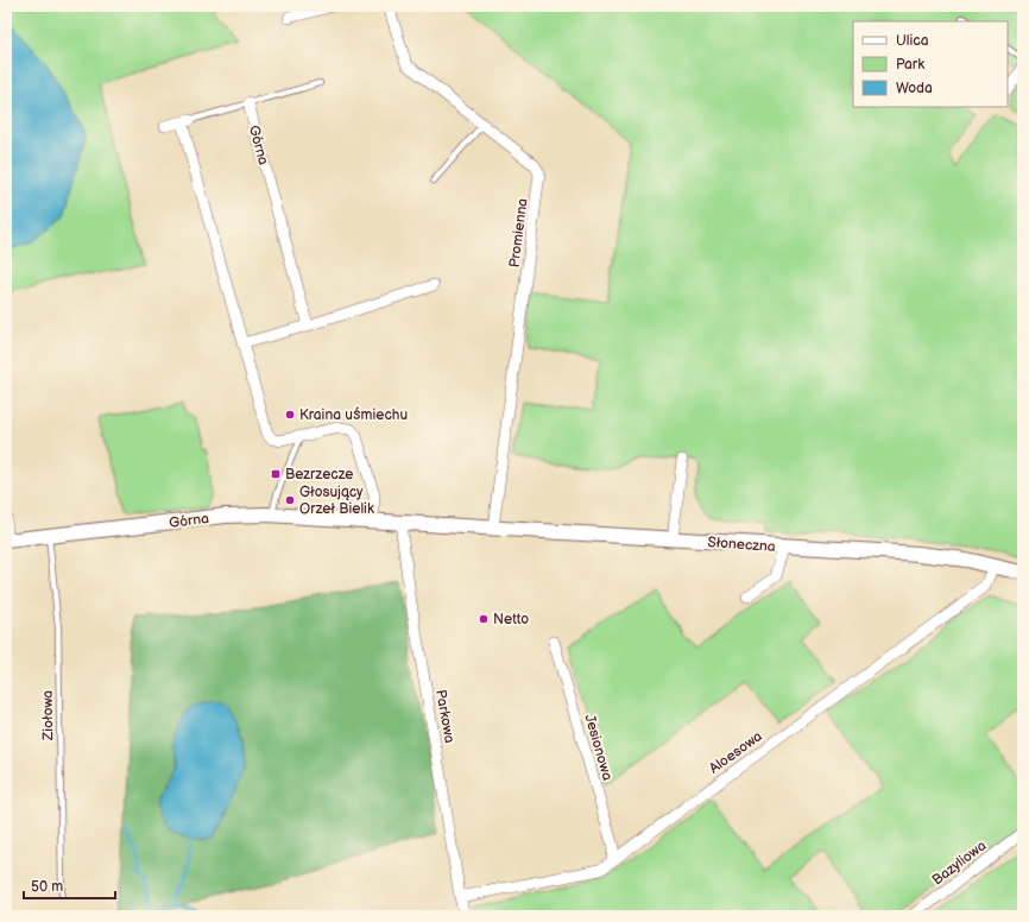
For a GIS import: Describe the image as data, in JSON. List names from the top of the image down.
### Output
{
  "streets": {
    "street": [
      "Górna",
      "Promienna",
      "Słoneczna",
      "Parkowa",
      "Jesionowa",
      "Aloesowa",
      "Bazyliowa"
    ],
    "lane": ["Ziołowa"]
  },
  "crossings": [
    ["Górna", "Słoneczna"],
    ["Górna", "Ziołowa"],
    ["Górna", "Parkowa"],
    ["Promienna", "Słoneczna"],
    ["Słoneczna", "Aloesowa"],
    ["Parkowa", "Aloesowa"],
    ["Jesionowa", "Aloesowa"]
  ],
  "places": {
    "other": ["Kraina uśmiechu", "Głosujący Orzeł Bielik", "Netto"],
    "transit": ["Bezrzecze"]
  },
  "legend": ["Ulica", "Park", "Woda"],
  "scale_bar": "50 m"
}
